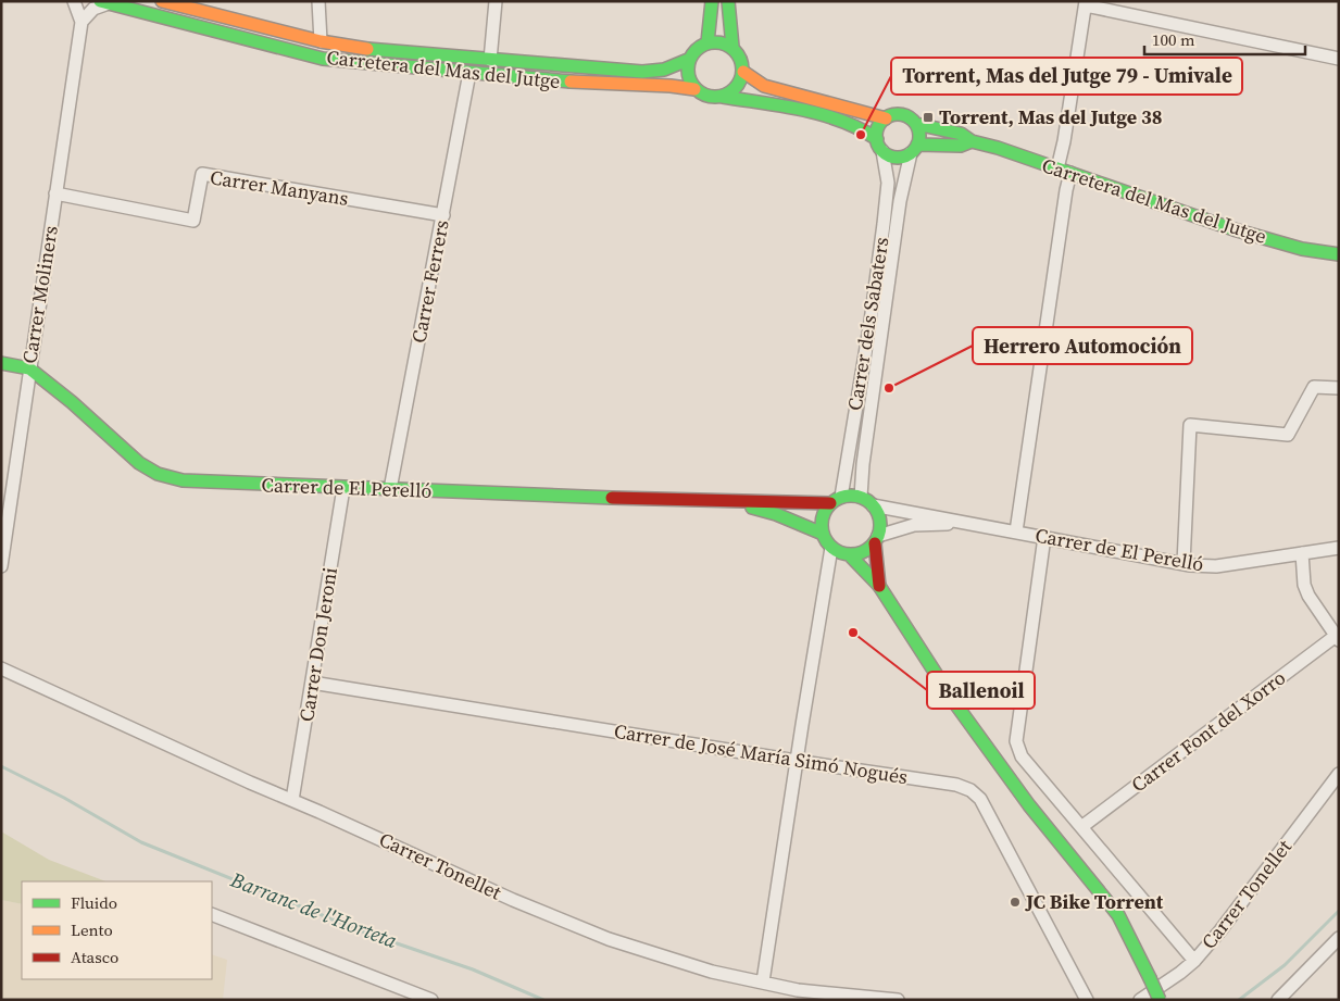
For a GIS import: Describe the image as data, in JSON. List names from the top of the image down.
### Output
{
  "streets": {
    "street": [
      "Carretera del Mas del Jutge",
      "Carrer Manyans",
      "Carrer Ferrers",
      "Carrer Moliners",
      "Carrer dels Sabaters",
      "Carrer de El Perelló",
      "Carrer Don Jeroni",
      "Carrer Font del Xorro",
      "Carrer de José María Simó Nogués",
      "Carrer Tonellet"
    ]
  },
  "crossings": [
    ["Carretera del Mas del Jutge", "Carrer Ferrers"],
    ["Carretera del Mas del Jutge", "Carrer dels Sabaters"],
    ["Carrer Manyans", "Carrer Ferrers"],
    ["Carrer Manyans", "Carrer Moliners"],
    ["Carrer Ferrers", "Carrer de El Perelló"],
    ["Carrer Moliners", "Carrer de El Perelló"],
    ["Carrer dels Sabaters", "Carrer de El Perelló"],
    ["Carrer de El Perelló", "Carrer Don Jeroni"],
    ["Carrer Don Jeroni", "Carrer de José María Simó Nogués"],
    ["Carrer Don Jeroni", "Carrer Tonellet"]
  ],
  "water": ["Barranc de l'Horteta"],
  "places": {
    "transit": ["Torrent, Mas del Jutge 38"],
    "other": [
      "Torrent, Mas del Jutge 79 - Umivale",
      "Herrero Automoción",
      "Ballenoil",
      "JC Bike Torrent"
    ]
  },
  "legend": ["Fluido", "Lento", "Atasco"],
  "scale_bar": "100 m"
}
